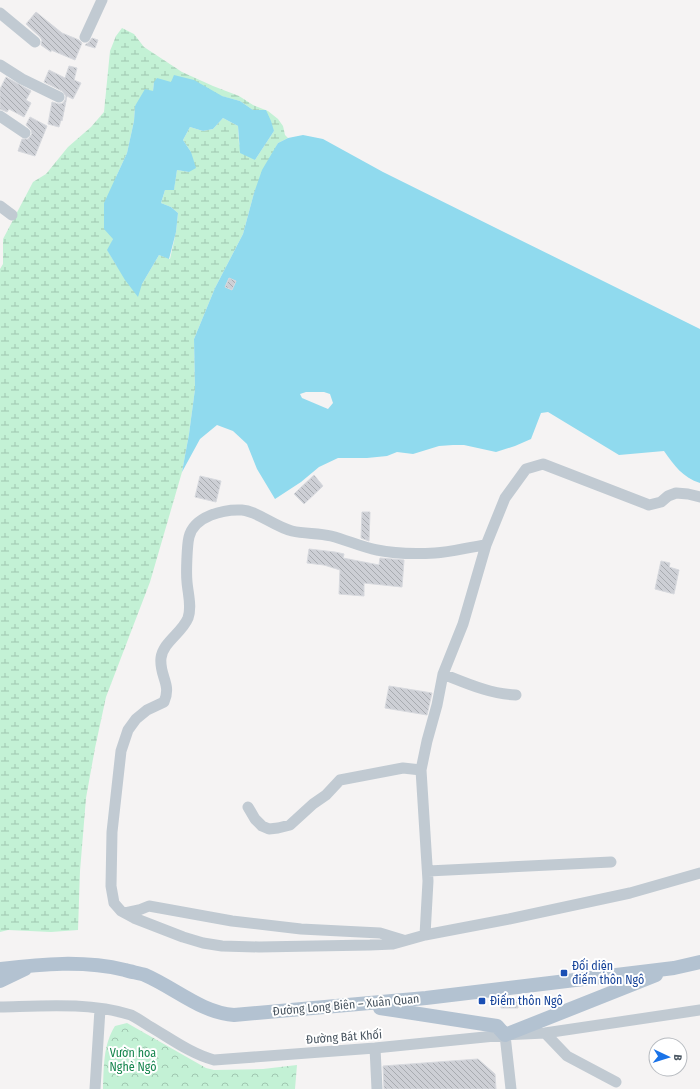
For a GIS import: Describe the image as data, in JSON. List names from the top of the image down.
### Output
{
  "streets": {
    "main road": ["Đường Long Biên – Xuân Quan"],
    "street": ["Đường Bát Khối"]
  },
  "parks": ["Vườn hoa Nghè Ngô"],
  "places": {
    "transit": ["Đối diện điếm thôn Ngô", "Điếm thôn Ngô"]
  },
  "north": "right"
}
